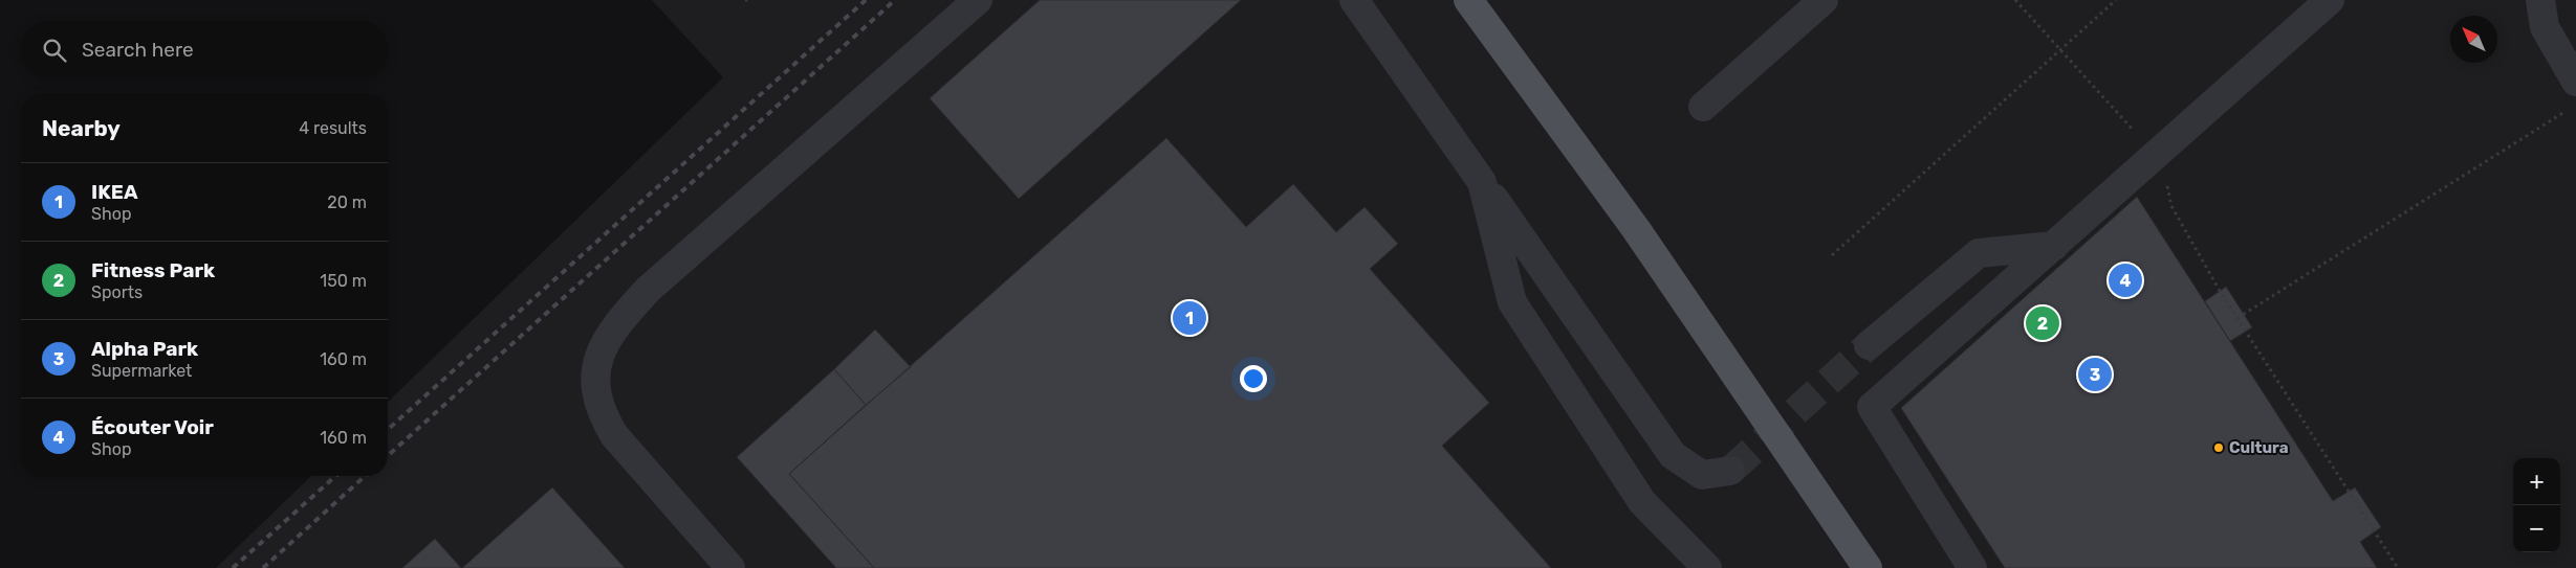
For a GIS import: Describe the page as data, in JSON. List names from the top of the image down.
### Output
{
  "places": ["Cultura"],
  "north": "top left",
  "page": {
    "search": "Search here",
    "heading": ["Nearby", "4 results"],
    "list": [
      {
        "mark": "1",
        "name": "IKEA",
        "note": "Shop",
        "value": "20 m"
      },
      {
        "mark": "2",
        "name": "Fitness Park",
        "note": "Sports",
        "value": "150 m"
      },
      {
        "mark": "3",
        "name": "Alpha Park",
        "note": "Supermarket",
        "value": "160 m"
      },
      {
        "mark": "4",
        "name": "Écouter Voir",
        "note": "Shop",
        "value": "160 m"
      }
    ],
    "pins": [
      "4",
      "1",
      "2",
      "3"
    ],
    "map_buttons": ["+", "−"]
  }
}
